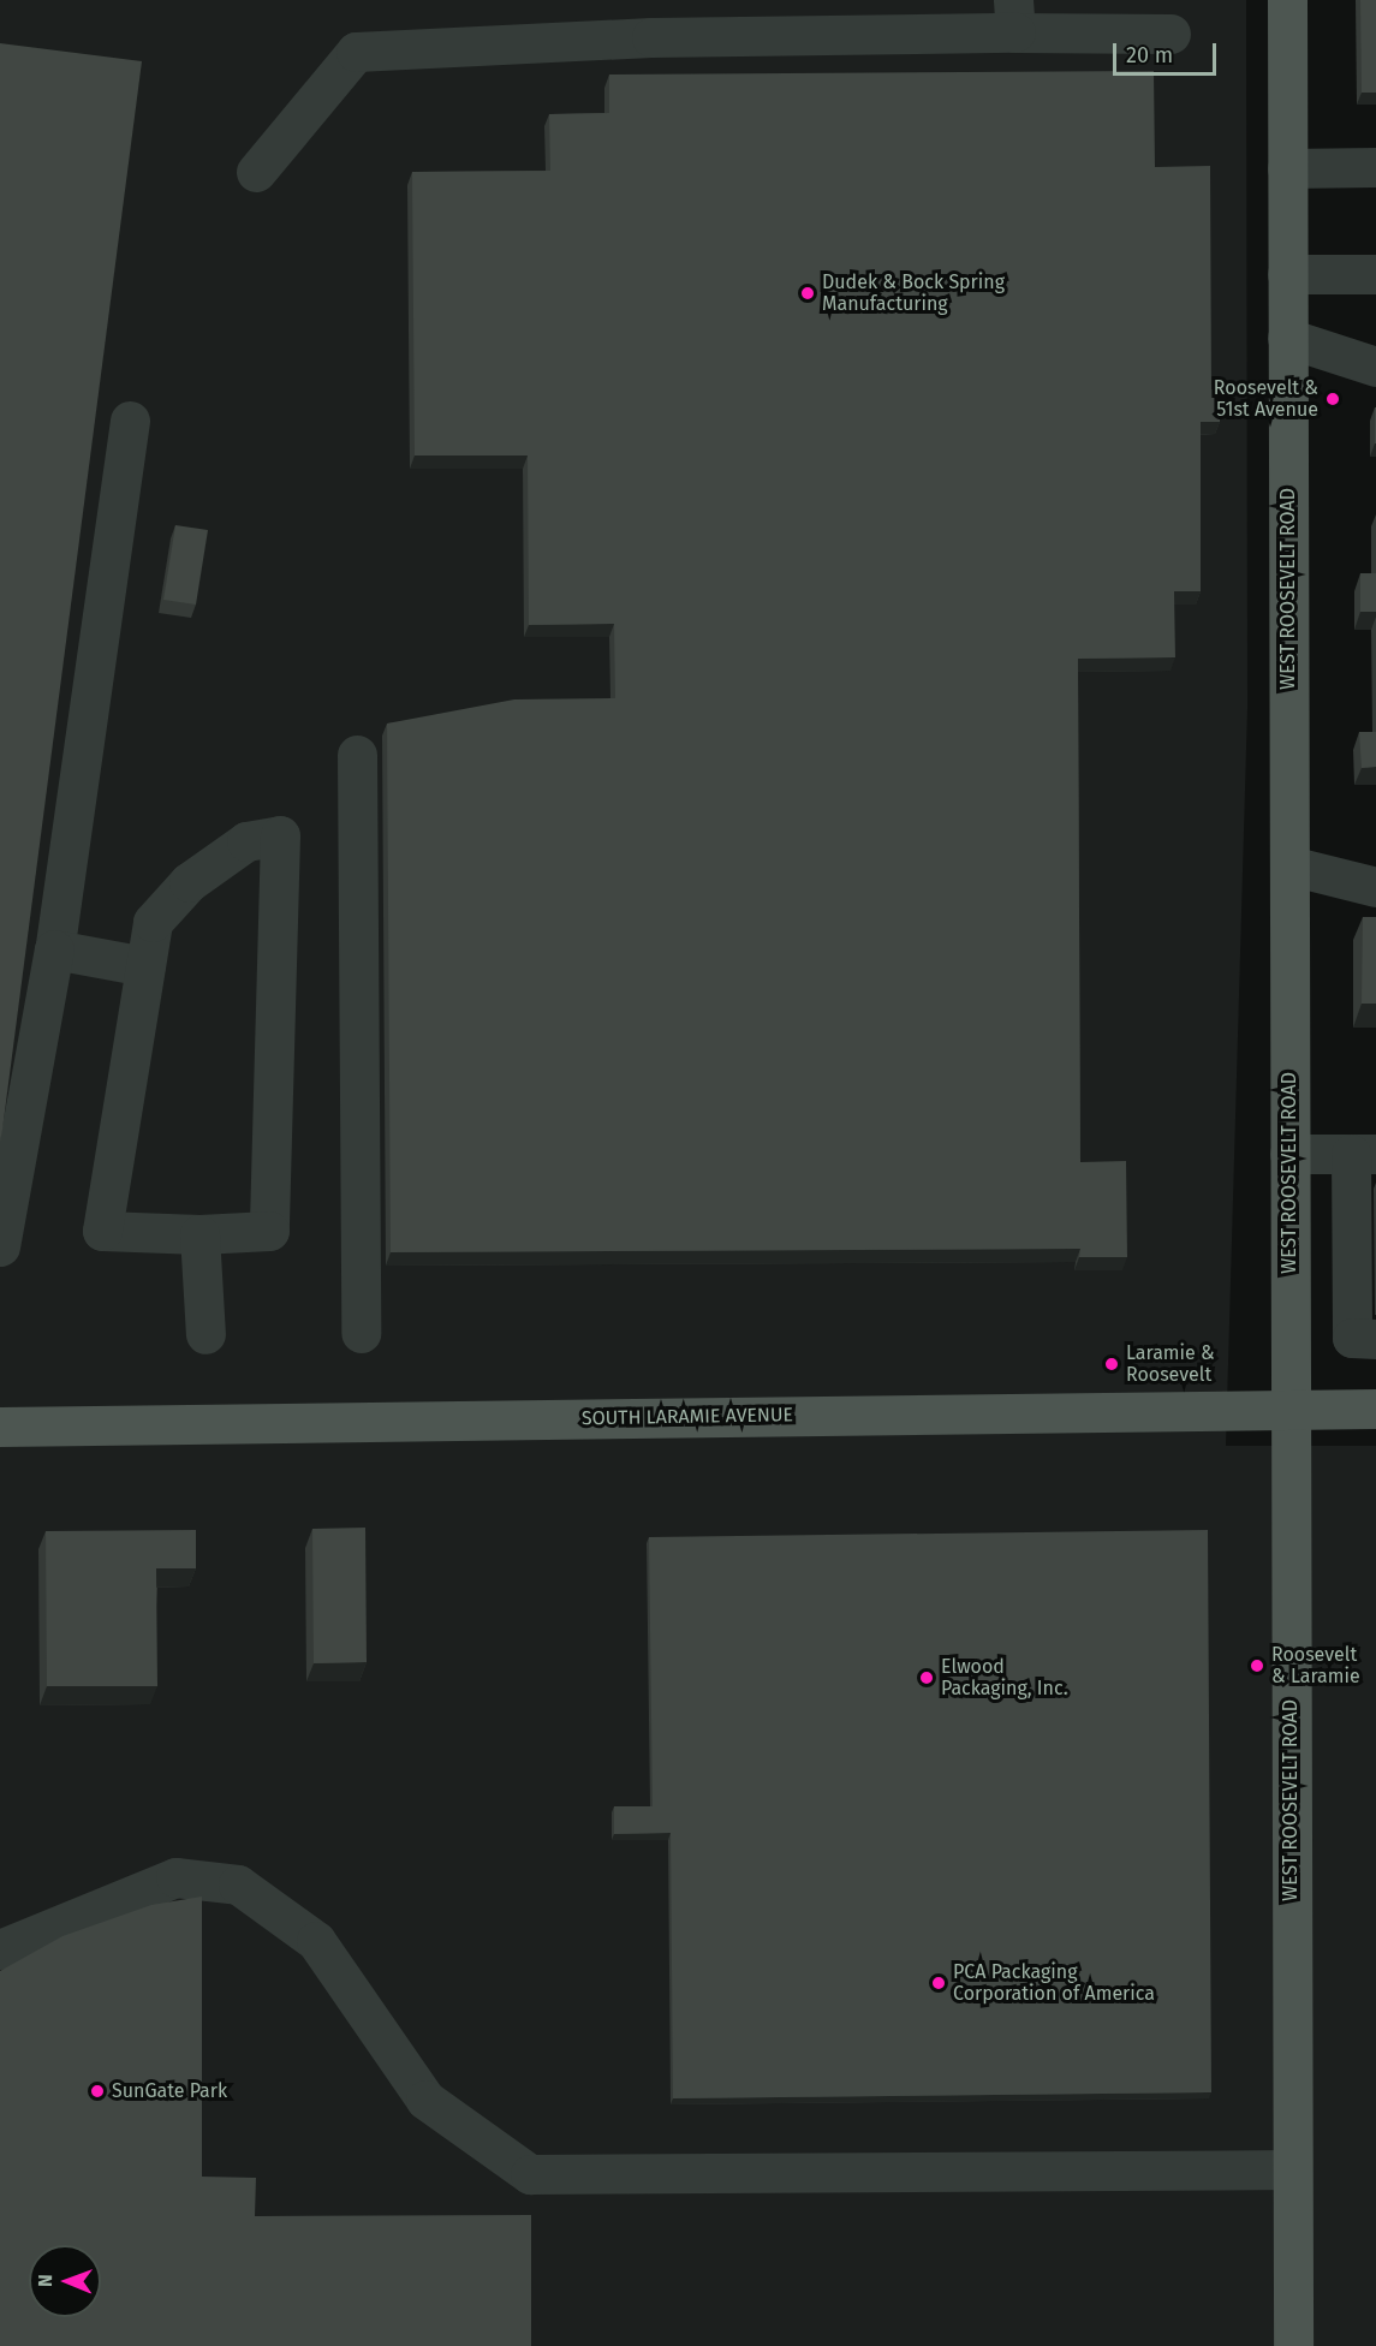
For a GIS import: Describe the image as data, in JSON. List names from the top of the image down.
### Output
{
  "streets": {
    "main road": ["WEST ROOSEVELT ROAD", "SOUTH LARAMIE AVENUE"]
  },
  "crossings": [
    ["WEST ROOSEVELT ROAD", "SOUTH LARAMIE AVENUE"]
  ],
  "places": [
    "Dudek & Bock Spring Manufacturing",
    "Roosevelt & 51st Avenue",
    "Laramie & Roosevelt",
    "Roosevelt & Laramie",
    "Elwood Packaging, Inc.",
    "PCA Packaging Corporation of America",
    "SunGate Park"
  ],
  "scale_bar": "20 m",
  "north": "left"
}
